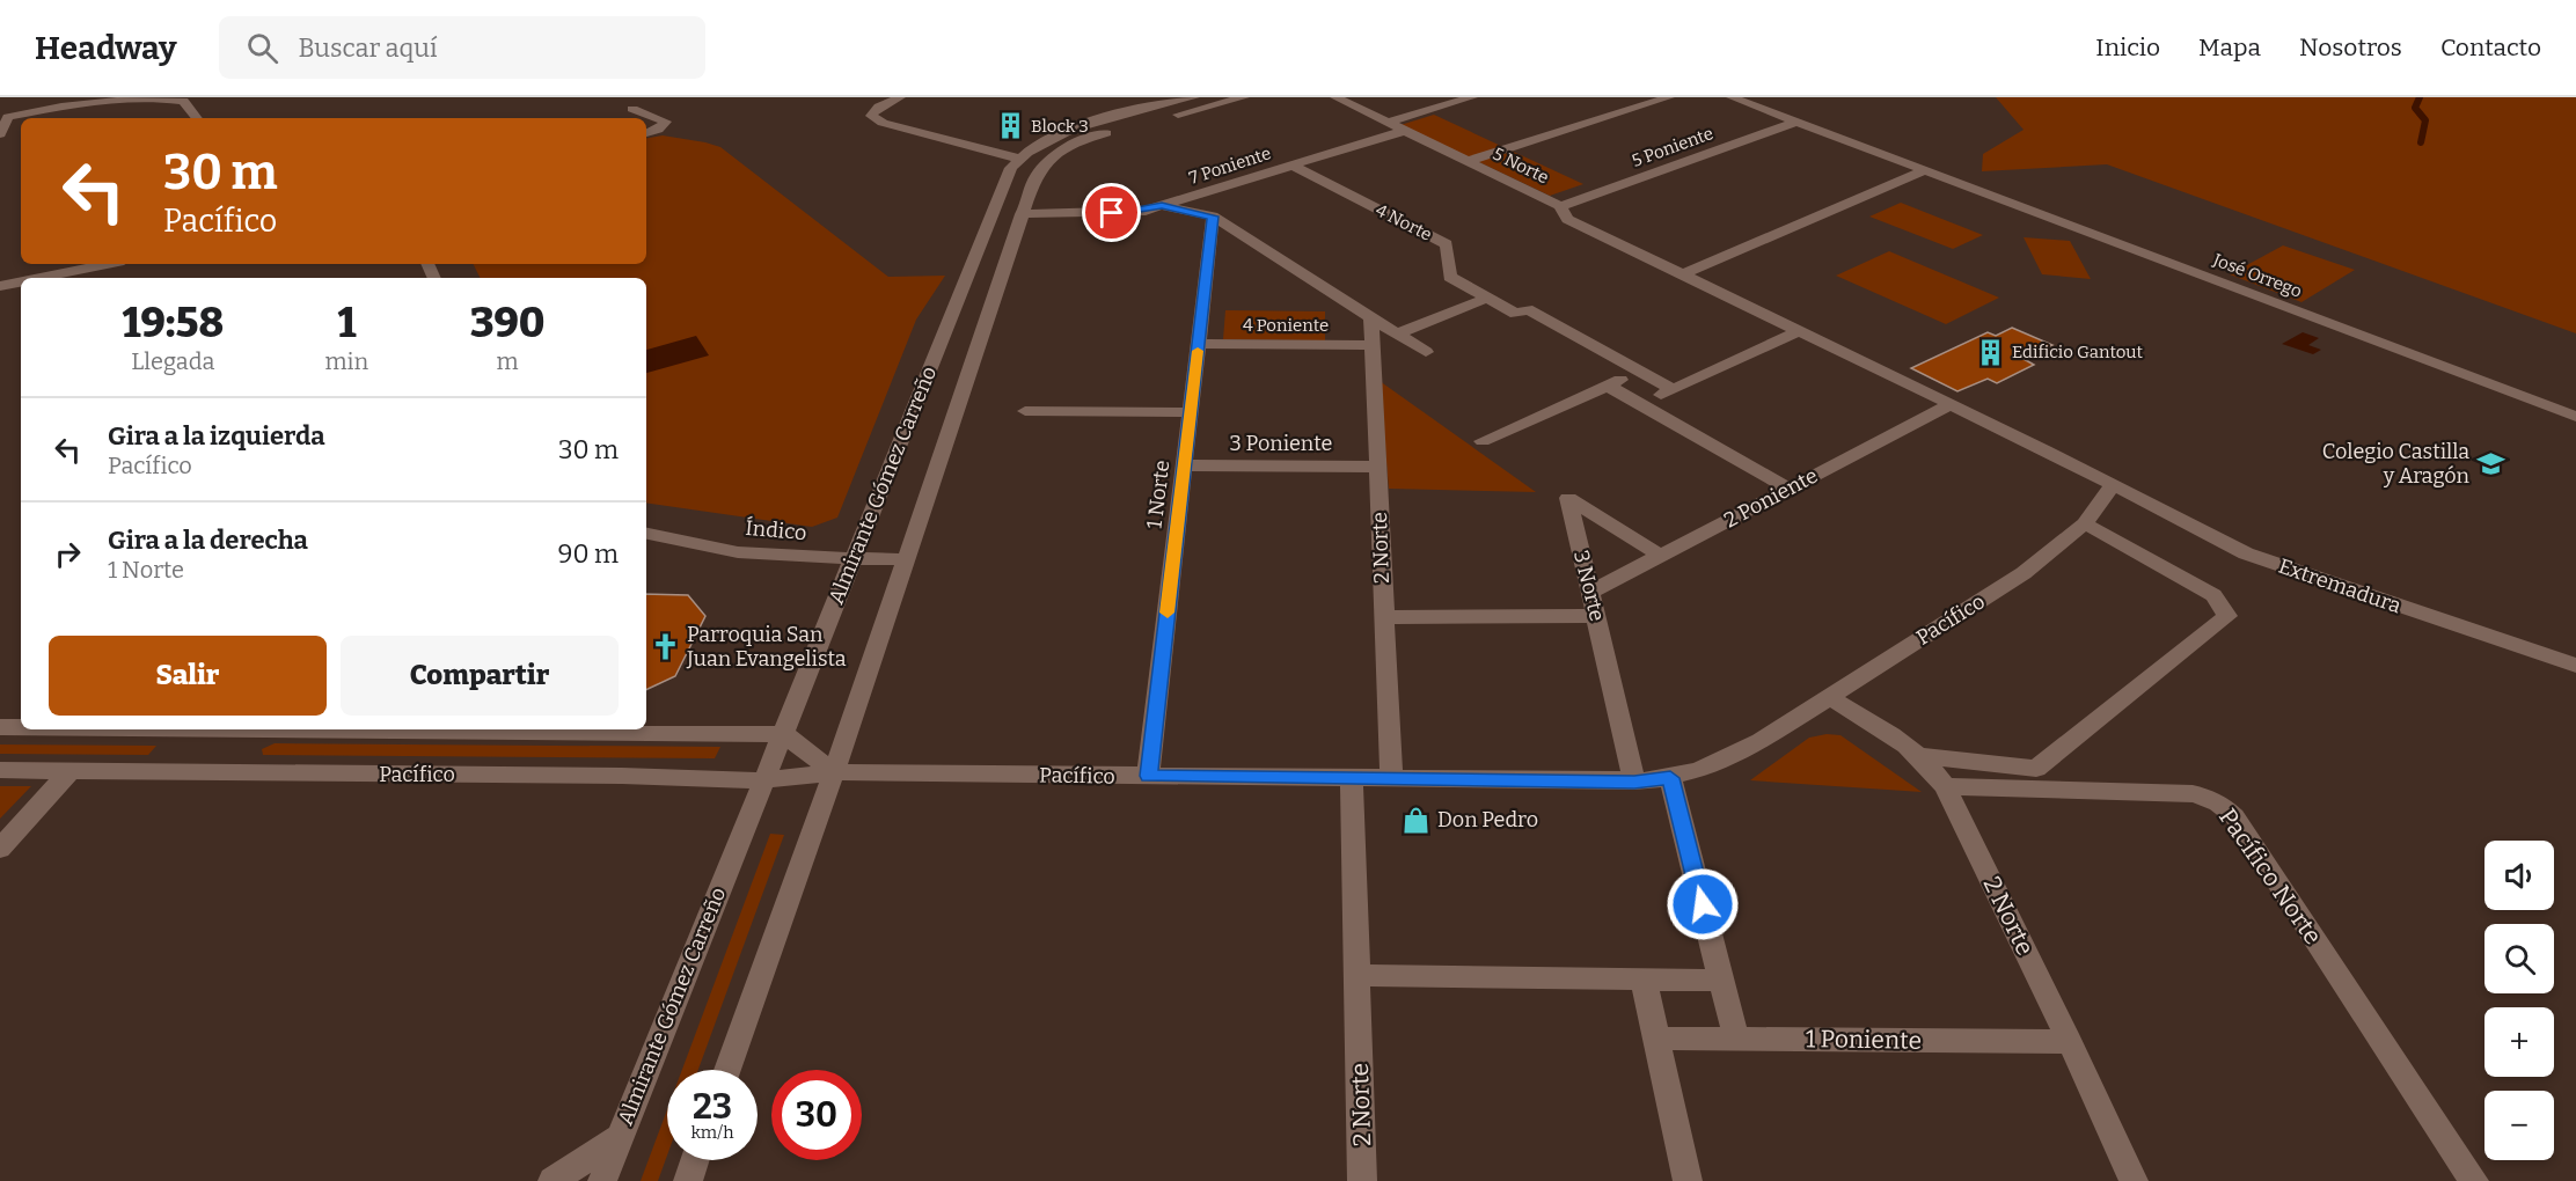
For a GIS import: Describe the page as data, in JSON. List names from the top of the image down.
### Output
{
  "streets": {
    "street": [
      "5 Poniente",
      "7 Poniente",
      "5 Norte",
      "4 Norte",
      "José Orrego",
      "4 Poniente",
      "3 Poniente",
      "Almirante Gómez Carreño",
      "1 Norte",
      "2 Poniente",
      "Índico",
      "2 Norte",
      "3 Norte",
      "Extremadura",
      "Pacífico",
      "Pacífico Norte",
      "1 Poniente"
    ]
  },
  "crossings": [
    ["5 Poniente", "5 Norte"],
    ["7 Poniente", "5 Norte"],
    ["7 Poniente", "4 Norte"],
    ["7 Poniente", "Almirante Gómez Carreño"],
    ["4 Poniente", "1 Norte"],
    ["4 Poniente", "2 Norte"],
    ["3 Poniente", "1 Norte"],
    ["3 Poniente", "2 Norte"],
    ["Almirante Gómez Carreño", "Índico"],
    ["Almirante Gómez Carreño", "Pacífico"],
    ["1 Norte", "Pacífico"],
    ["2 Poniente", "3 Norte"],
    ["2 Norte", "Pacífico"],
    ["2 Norte", "Pacífico Norte"],
    ["2 Norte", "1 Poniente"],
    ["3 Norte", "Pacífico"],
    ["Extremadura", "Pacífico"]
  ],
  "places": {
    "building": ["Block 3", "Edificio Gantout"],
    "school or university": ["Colegio Castilla y Aragón"],
    "church": ["Parroquia San Juan Evangelista"],
    "shop": ["Don Pedro"]
  },
  "page": {
    "header": "Headway",
    "search": "Buscar aquí",
    "nav": [
      "Inicio",
      "Mapa",
      "Nosotros",
      "Contacto"
    ],
    "turn": ["30 m", "Pacífico"],
    "eta": [
      "19:58",
      "Llegada",
      "1",
      "min",
      "390",
      "m"
    ],
    "list": [
      {
        "name": "Gira a la izquierda",
        "note": "Pacífico",
        "value": "30 m"
      },
      {
        "name": "Gira a la derecha",
        "note": "1 Norte",
        "value": "90 m"
      }
    ],
    "buttons": ["Salir", "Compartir"],
    "map_buttons": ["+", "−"],
    "speed": "23 km/h",
    "limit": "30"
  }
}
